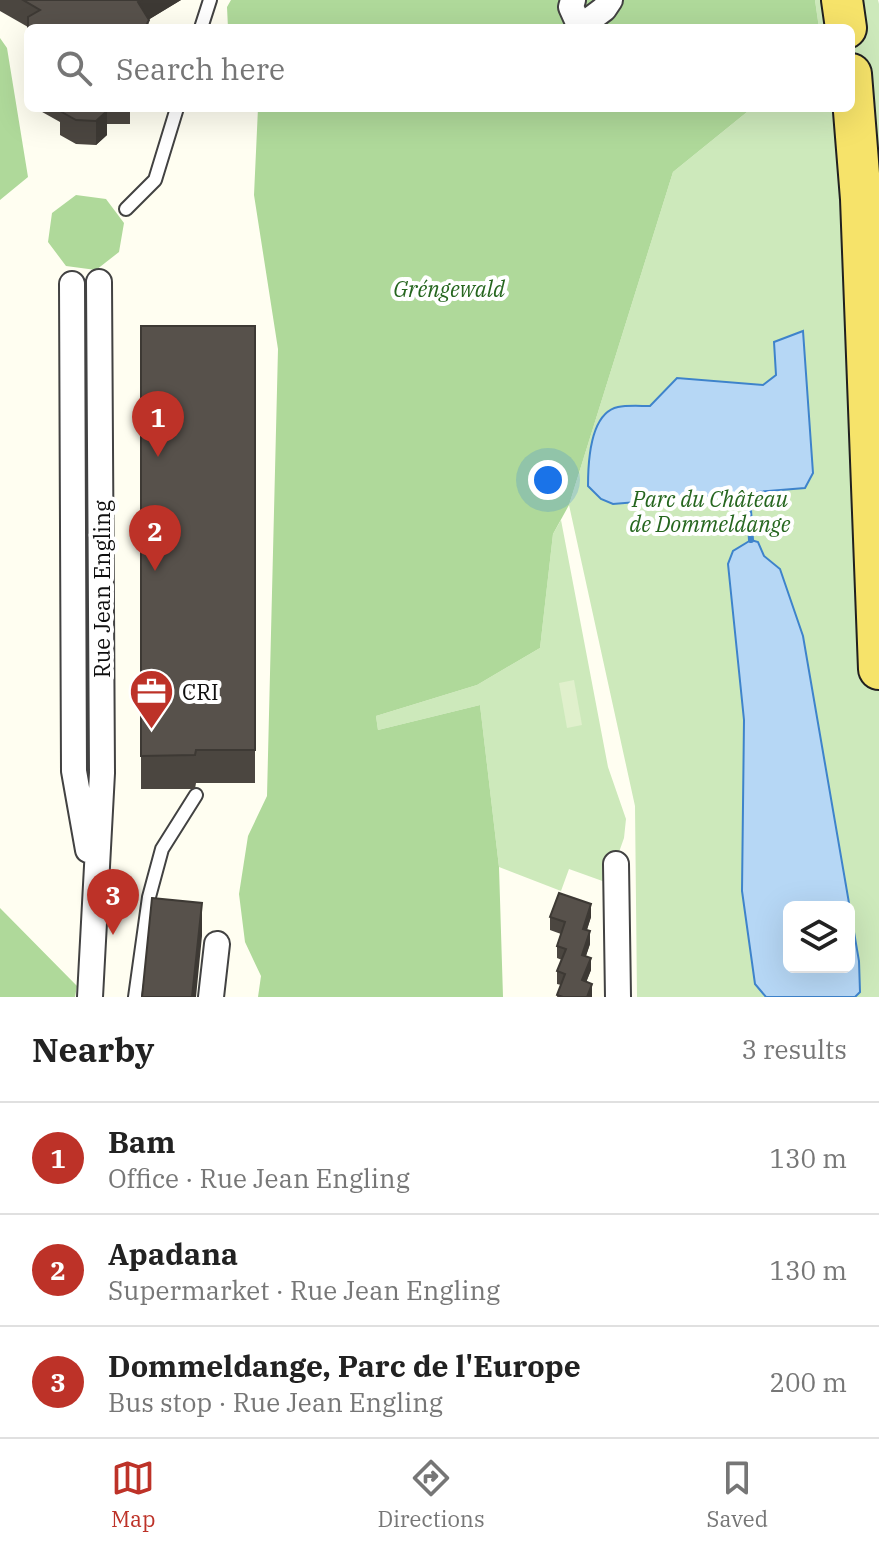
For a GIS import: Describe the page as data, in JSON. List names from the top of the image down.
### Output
{
  "streets": {
    "street": ["Rue Jean Engling"]
  },
  "parks": ["Gréngewald", "Parc du Château de Dommeldange"],
  "places": {
    "office": ["CRI"]
  },
  "page": {
    "search": "Search here",
    "pins": ["1", "2", "3"],
    "heading": ["Nearby", "3 results"],
    "list": [
      {
        "mark": "1",
        "name": "Bam",
        "note": "Office · Rue Jean Engling",
        "value": "130 m"
      },
      {
        "mark": "2",
        "name": "Apadana",
        "note": "Supermarket · Rue Jean Engling",
        "value": "130 m"
      },
      {
        "mark": "3",
        "name": "Dommeldange, Parc de l'Europe",
        "note": "Bus stop · Rue Jean Engling",
        "value": "200 m"
      }
    ],
    "nav": ["Map", "Directions", "Saved"]
  }
}
